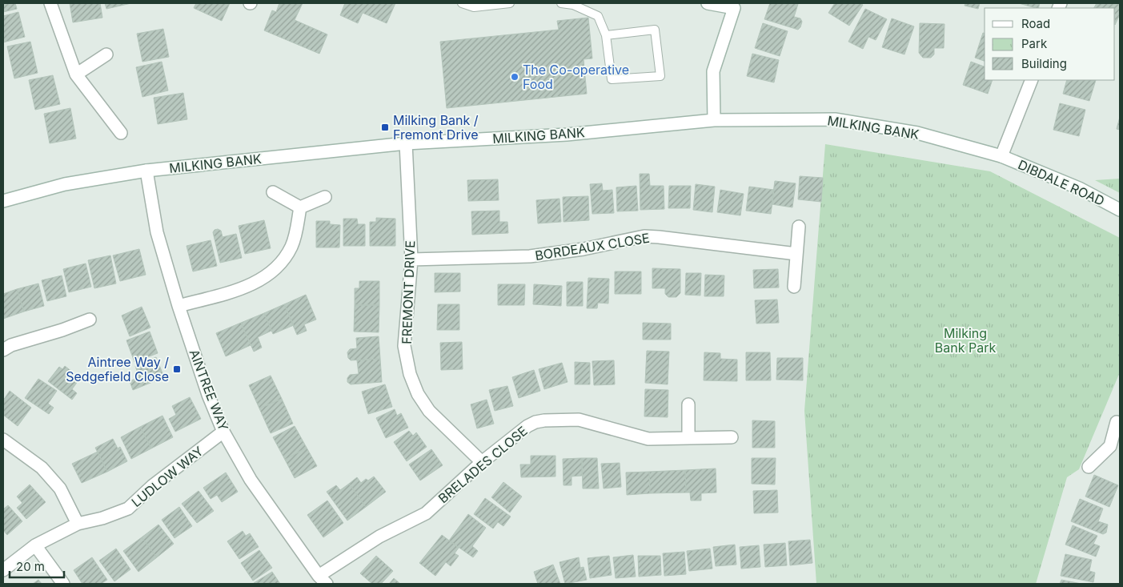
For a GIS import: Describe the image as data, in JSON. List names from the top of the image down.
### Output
{
  "streets": {
    "street": [
      "MILKING BANK",
      "DIBDALE ROAD",
      "BORDEAUX CLOSE",
      "FREMONT DRIVE",
      "AINTREE WAY",
      "BRELADES CLOSE",
      "LUDLOW WAY"
    ]
  },
  "crossings": [
    ["MILKING BANK", "DIBDALE ROAD"],
    ["MILKING BANK", "FREMONT DRIVE"],
    ["MILKING BANK", "AINTREE WAY"],
    ["BORDEAUX CLOSE", "FREMONT DRIVE"],
    ["FREMONT DRIVE", "BRELADES CLOSE"],
    ["AINTREE WAY", "BRELADES CLOSE"],
    ["AINTREE WAY", "LUDLOW WAY"]
  ],
  "parks": ["Milking Bank Park"],
  "places": {
    "other": ["The Co-operative Food"],
    "transit": ["Milking Bank / Fremont Drive", "Aintree Way / Sedgefield Close"]
  },
  "legend": ["Road", "Park", "Building"],
  "scale_bar": "20 m"
}
